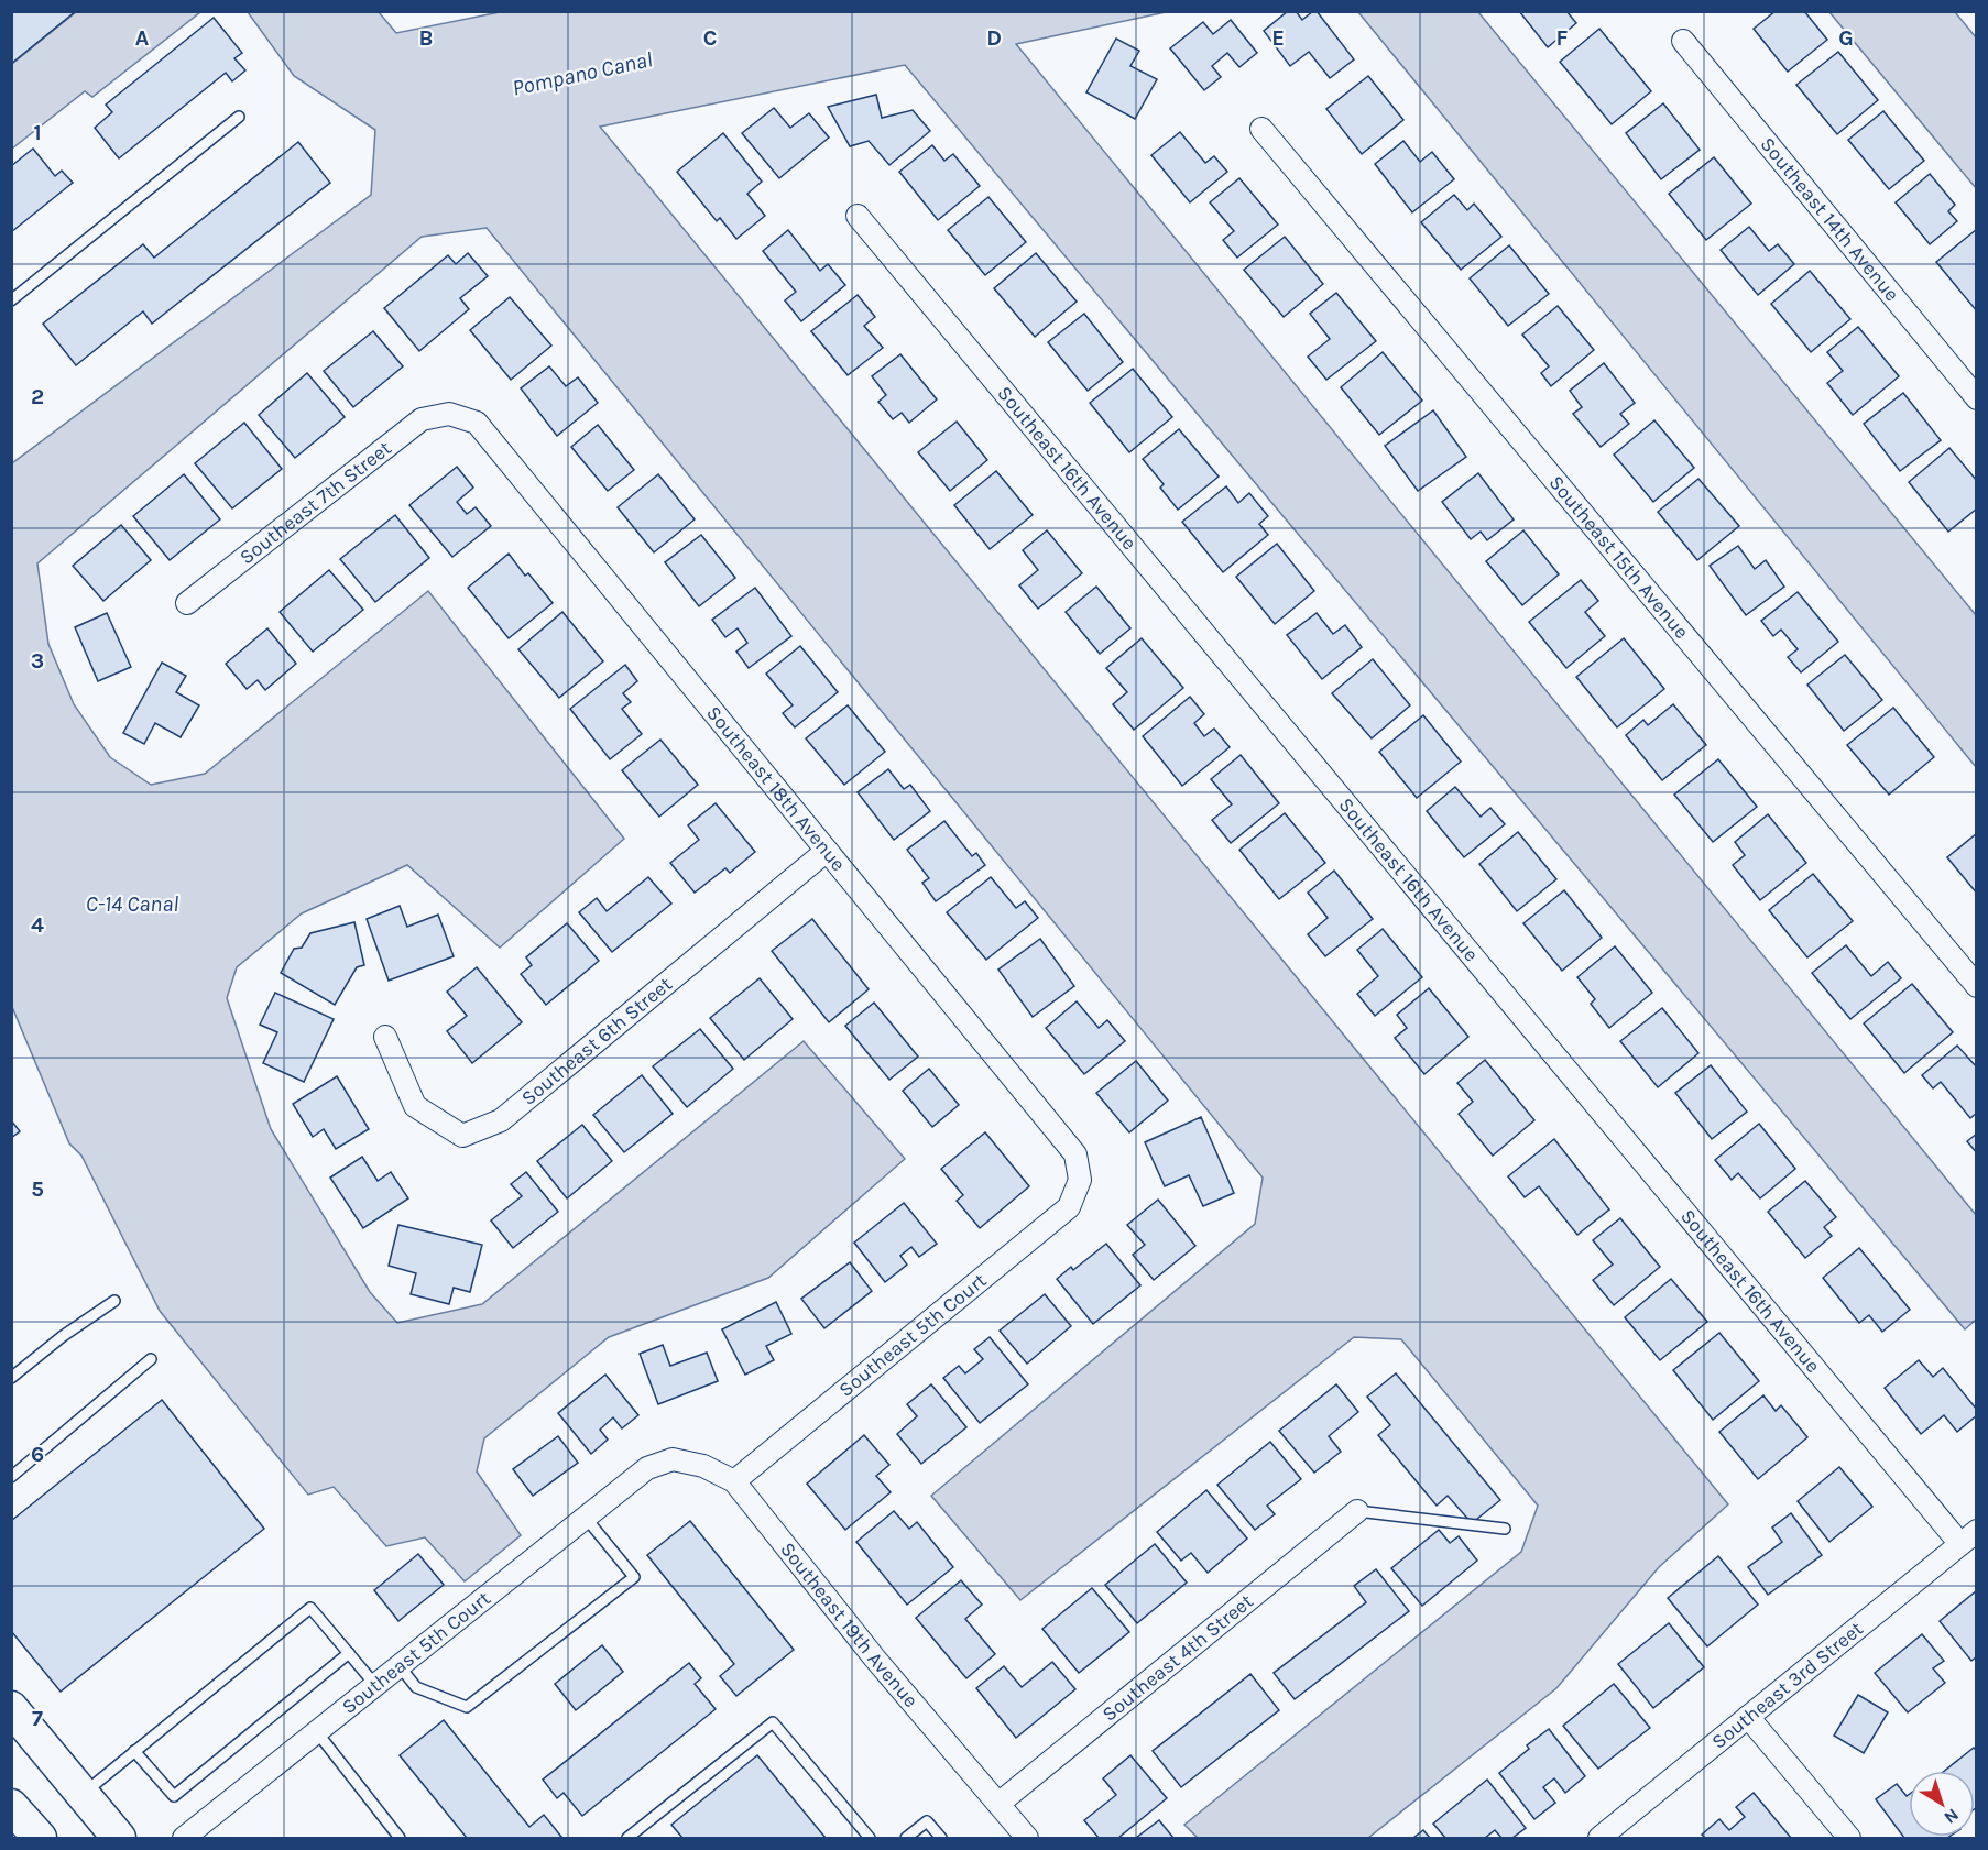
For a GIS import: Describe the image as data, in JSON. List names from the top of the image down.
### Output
{
  "streets": {
    "street": [
      "Southeast 14th Avenue",
      "Southeast 16th Avenue",
      "Southeast 7th Street",
      "Southeast 15th Avenue",
      "Southeast 18th Avenue",
      "Southeast 6th Street",
      "Southeast 5th Court",
      "Southeast 19th Avenue",
      "Southeast 4th Street",
      "Southeast 3rd Street"
    ]
  },
  "crossings": [
    ["Southeast 16th Avenue", "Southeast 3rd Street"],
    ["Southeast 7th Street", "Southeast 18th Avenue"],
    ["Southeast 18th Avenue", "Southeast 6th Street"],
    ["Southeast 18th Avenue", "Southeast 5th Court"],
    ["Southeast 5th Court", "Southeast 19th Avenue"],
    ["Southeast 19th Avenue", "Southeast 4th Street"]
  ],
  "water": ["Pompano Canal", "C-14 Canal"],
  "north": "bottom right",
  "grid": {
    "columns": [
      "A",
      "B",
      "C",
      "D",
      "E",
      "F",
      "G"
    ],
    "rows": [
      "1",
      "2",
      "3",
      "4",
      "5",
      "6",
      "7"
    ]
  }
}
